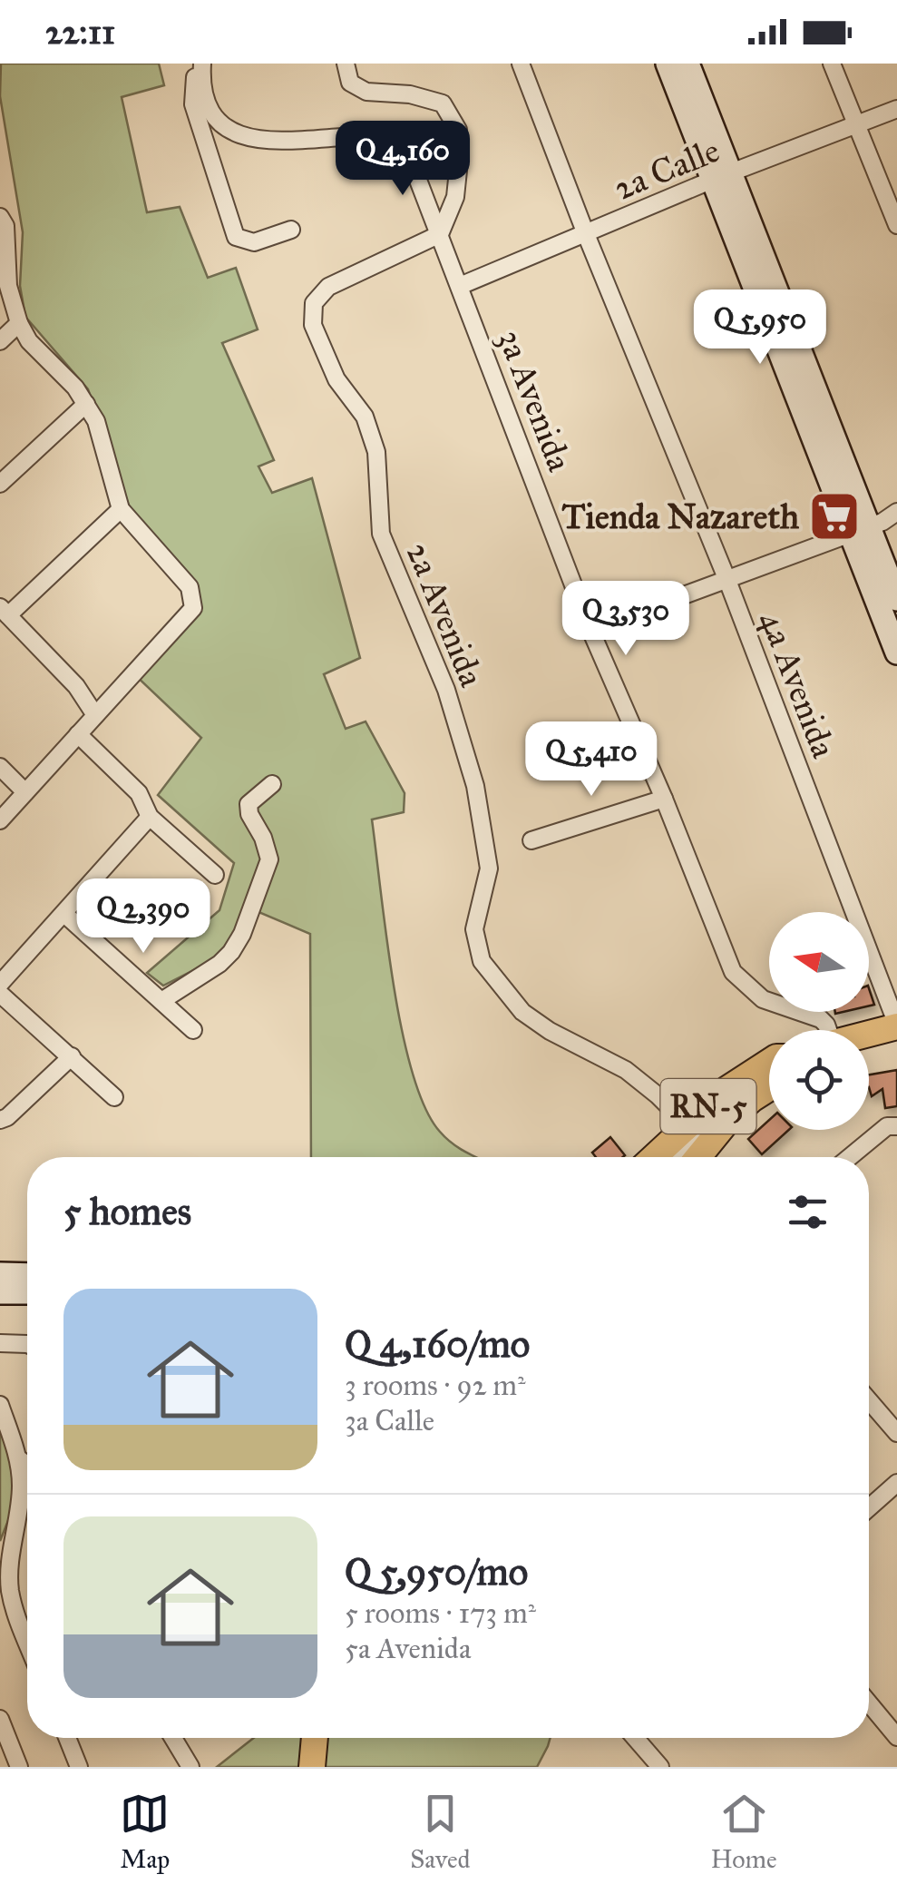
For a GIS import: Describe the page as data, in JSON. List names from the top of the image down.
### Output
{
  "streets": {
    "main road": ["RN-5"],
    "street": [
      "2a Calle",
      "3a Avenida",
      "2a Avenida",
      "4a Avenida"
    ]
  },
  "crossings": [
    ["2a Calle", "3a Avenida"],
    ["2a Calle", "4a Avenida"],
    ["3a Avenida", "2a Avenida"],
    ["2a Avenida", "RN-5"]
  ],
  "places": {
    "supermarket": ["Tienda Nazareth"]
  },
  "north": "left",
  "page": {
    "status": "22:11",
    "price": [
      "Q 4,160",
      "Q 5,950",
      "Q 3,530",
      "Q 5,410",
      "Q 2,390"
    ],
    "heading": "5 homes",
    "list": [
      {
        "name": "Q 4,160/mo",
        "note": "3 rooms · 92 m² · 3a Calle"
      },
      {
        "name": "Q 5,950/mo",
        "note": "5 rooms · 173 m² · 5a Avenida"
      }
    ],
    "tabs": ["Map", "Saved", "Home"]
  }
}
